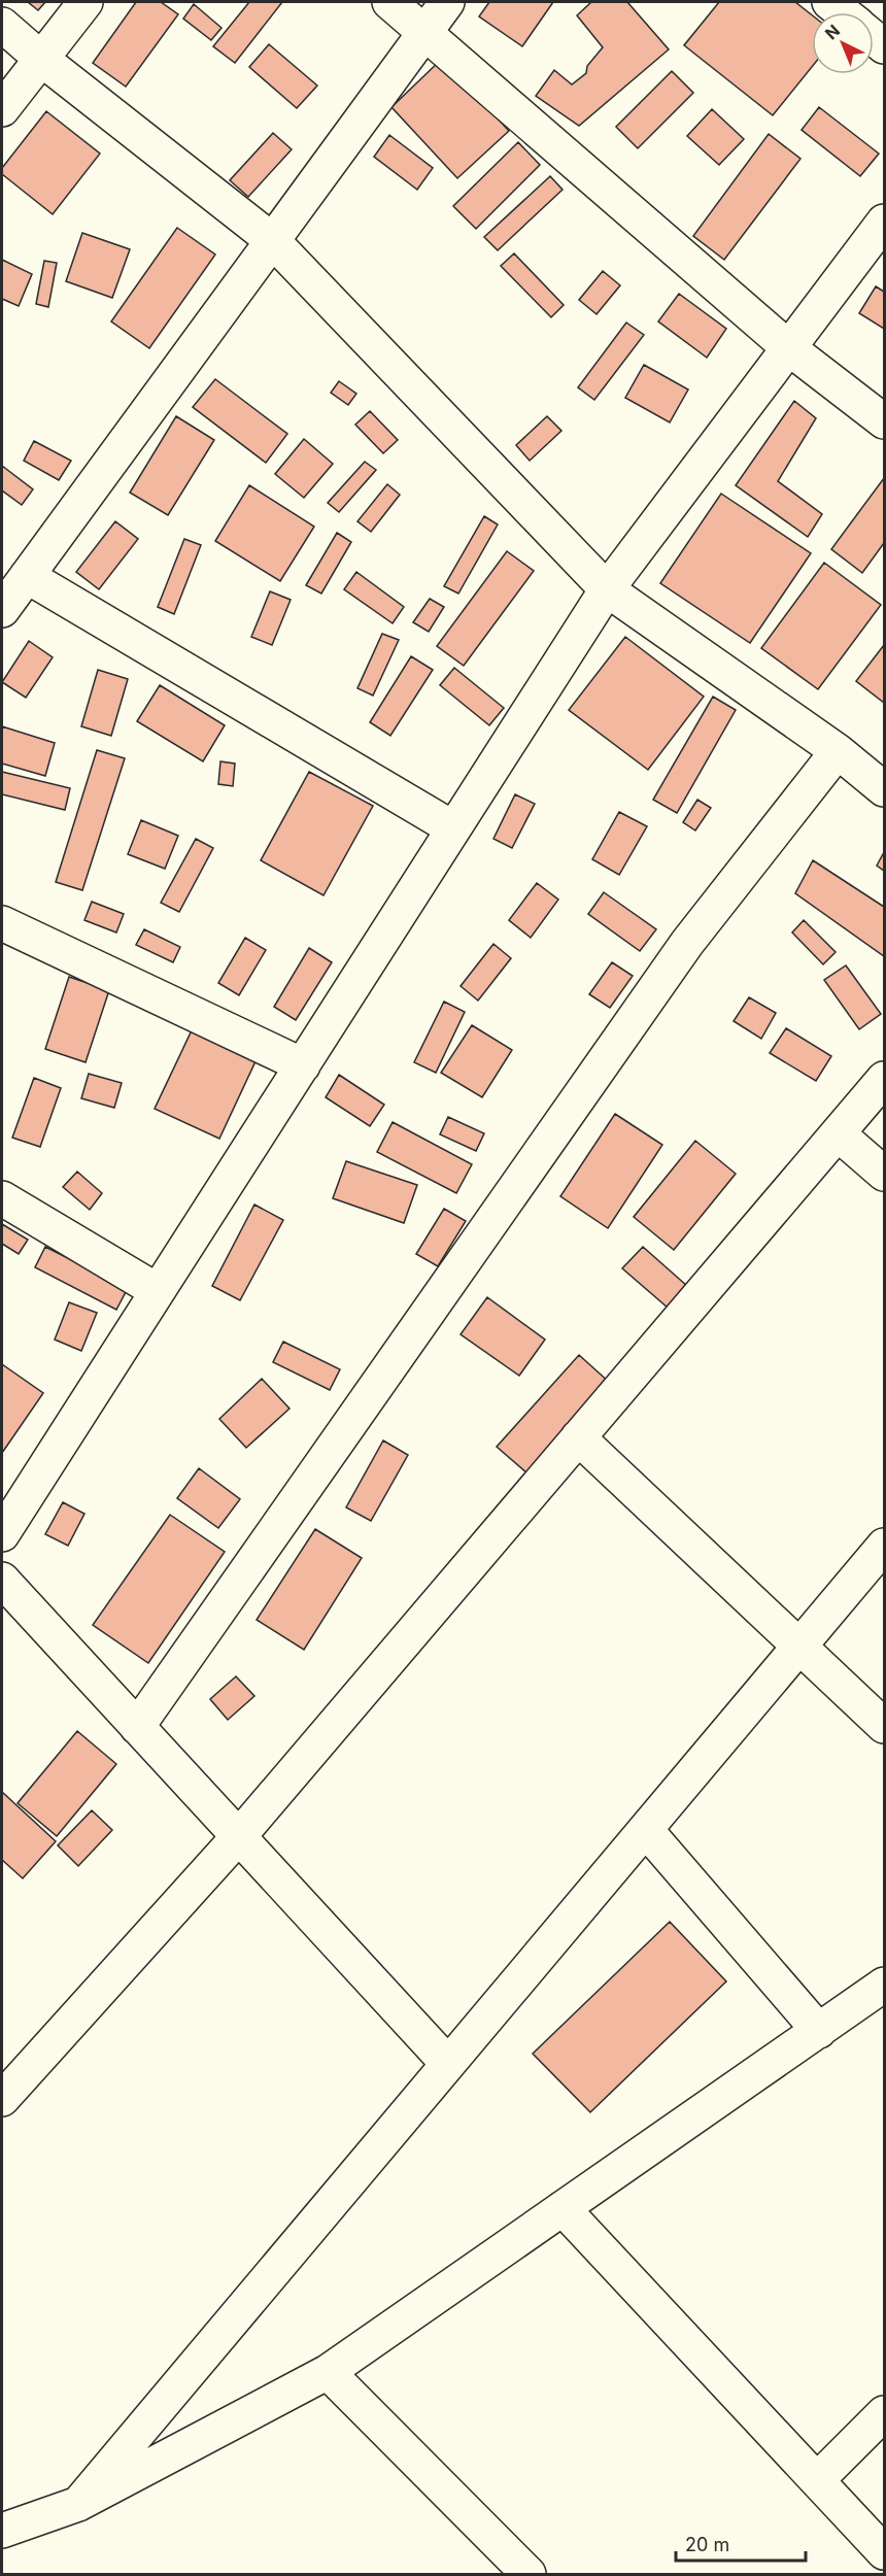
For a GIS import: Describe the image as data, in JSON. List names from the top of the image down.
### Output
{
  "scale_bar": "20 m",
  "north": "top left"
}
